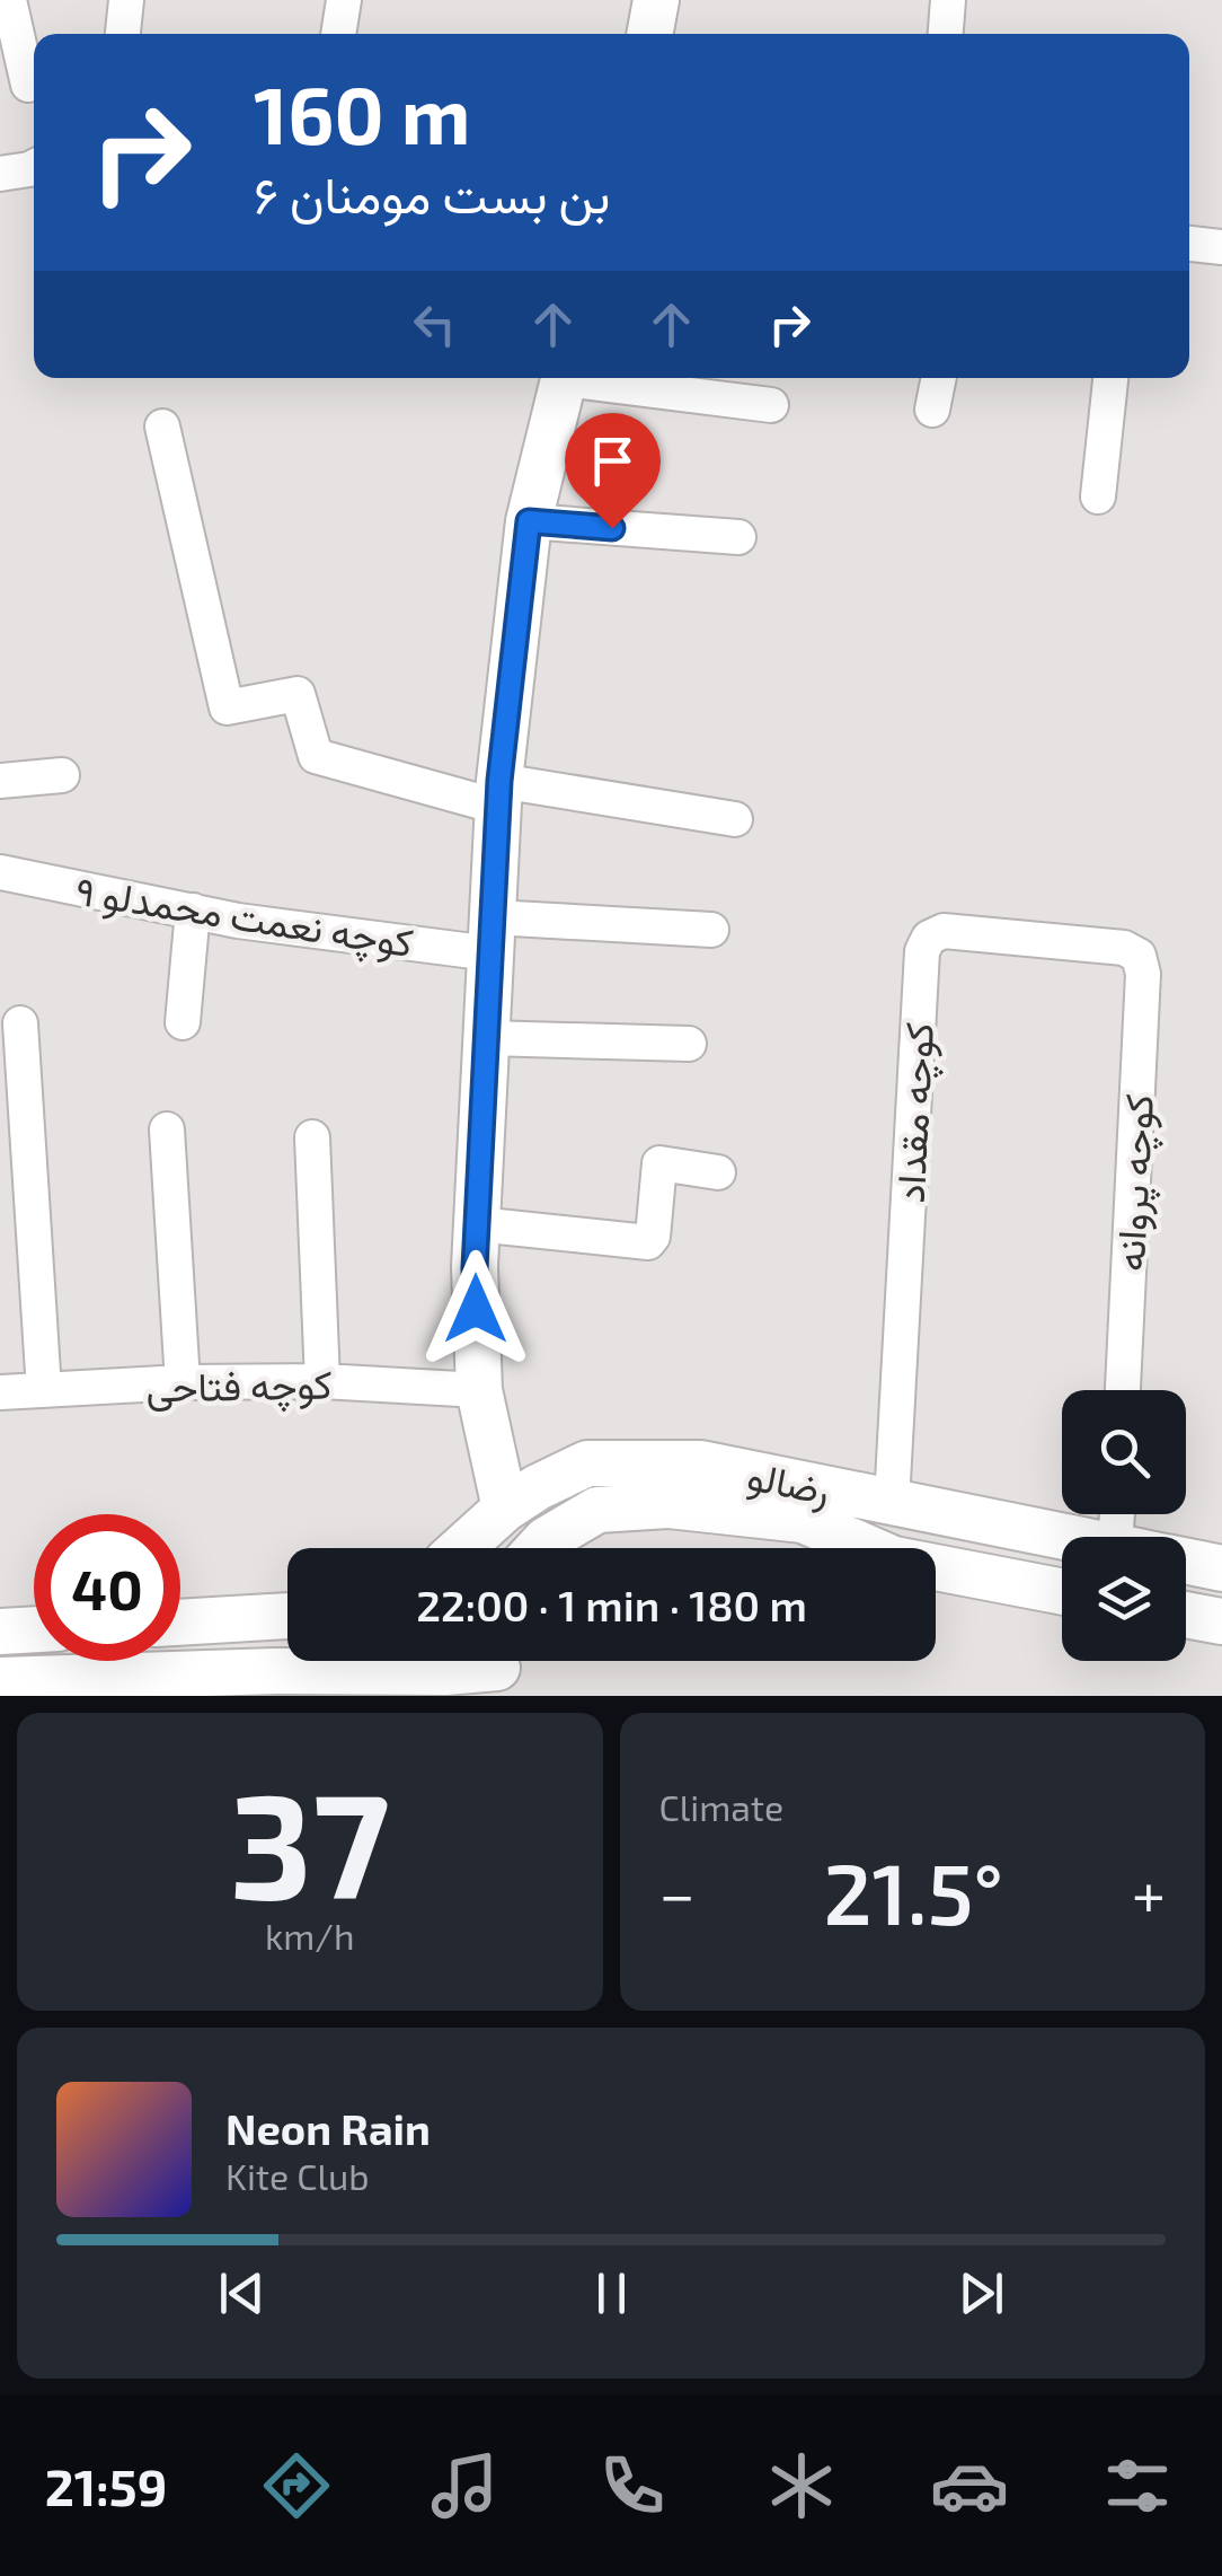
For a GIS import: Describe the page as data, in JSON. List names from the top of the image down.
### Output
{
  "streets": {
    "street": [
      "کوچه نعمت محمدلو ۹",
      "کوچه مقداد",
      "کوچه پروانه",
      "کوچه فتاحی",
      "رضالو"
    ]
  },
  "crossings": [
    ["کوچه مقداد", "کوچه پروانه"],
    ["کوچه مقداد", "رضالو"]
  ],
  "page": {
    "turn": ["160 m", "۶ بن بست مومنان"],
    "limit": "40",
    "trip": "22:00 · 1 min · 180 m",
    "tile": [
      ["37", "km/h"],
      "Climate"
    ],
    "heat": ["−", "21.5°", "+"],
    "song": ["Neon Rain", "Kite Club"],
    "tabs": "21:59"
  }
}
